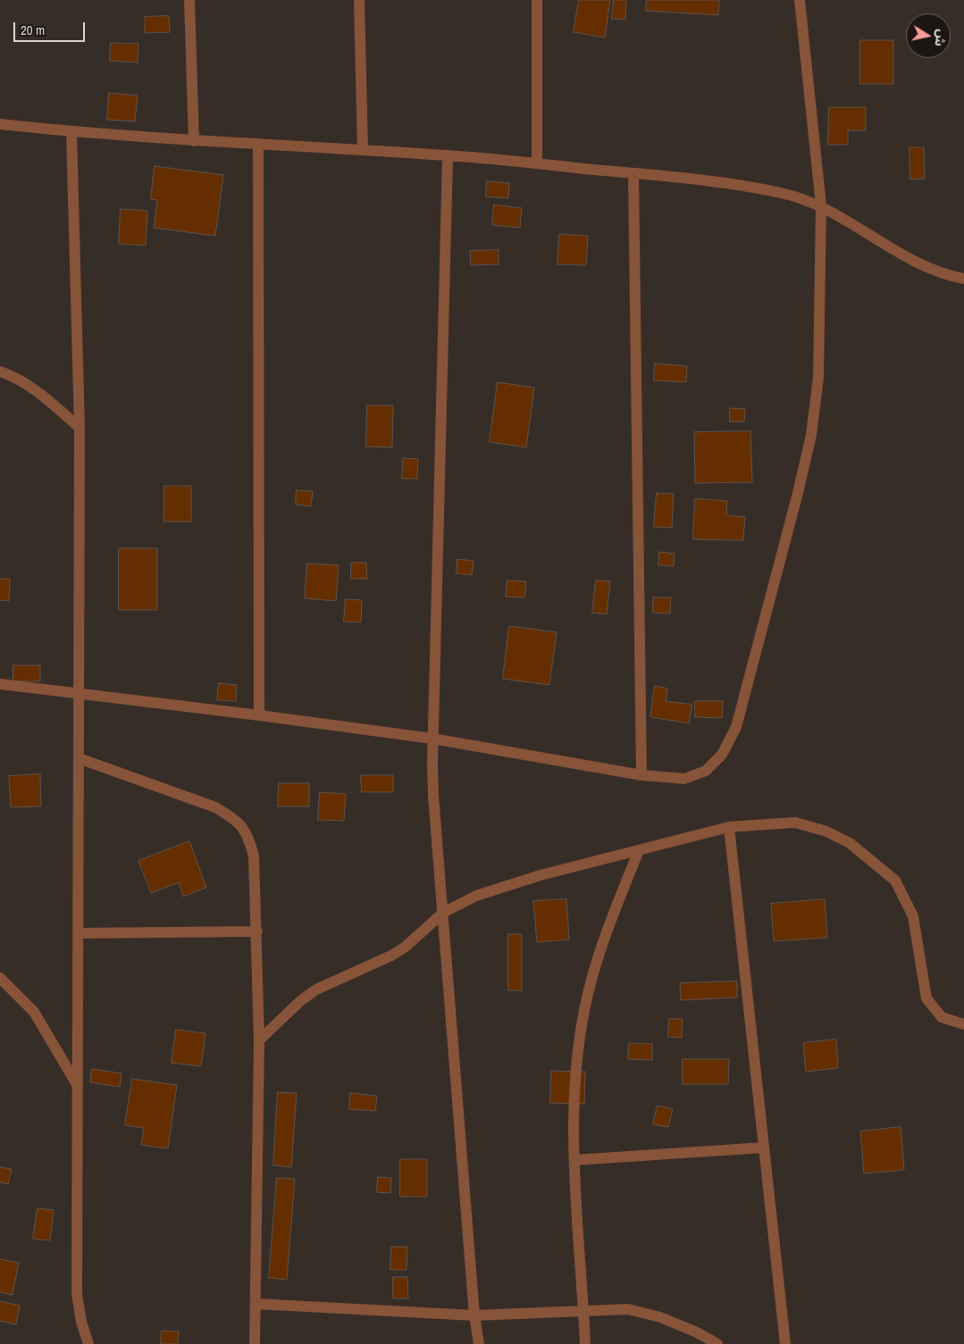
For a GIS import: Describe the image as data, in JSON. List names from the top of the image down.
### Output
{
  "scale_bar": "20 m",
  "north": "right"
}
